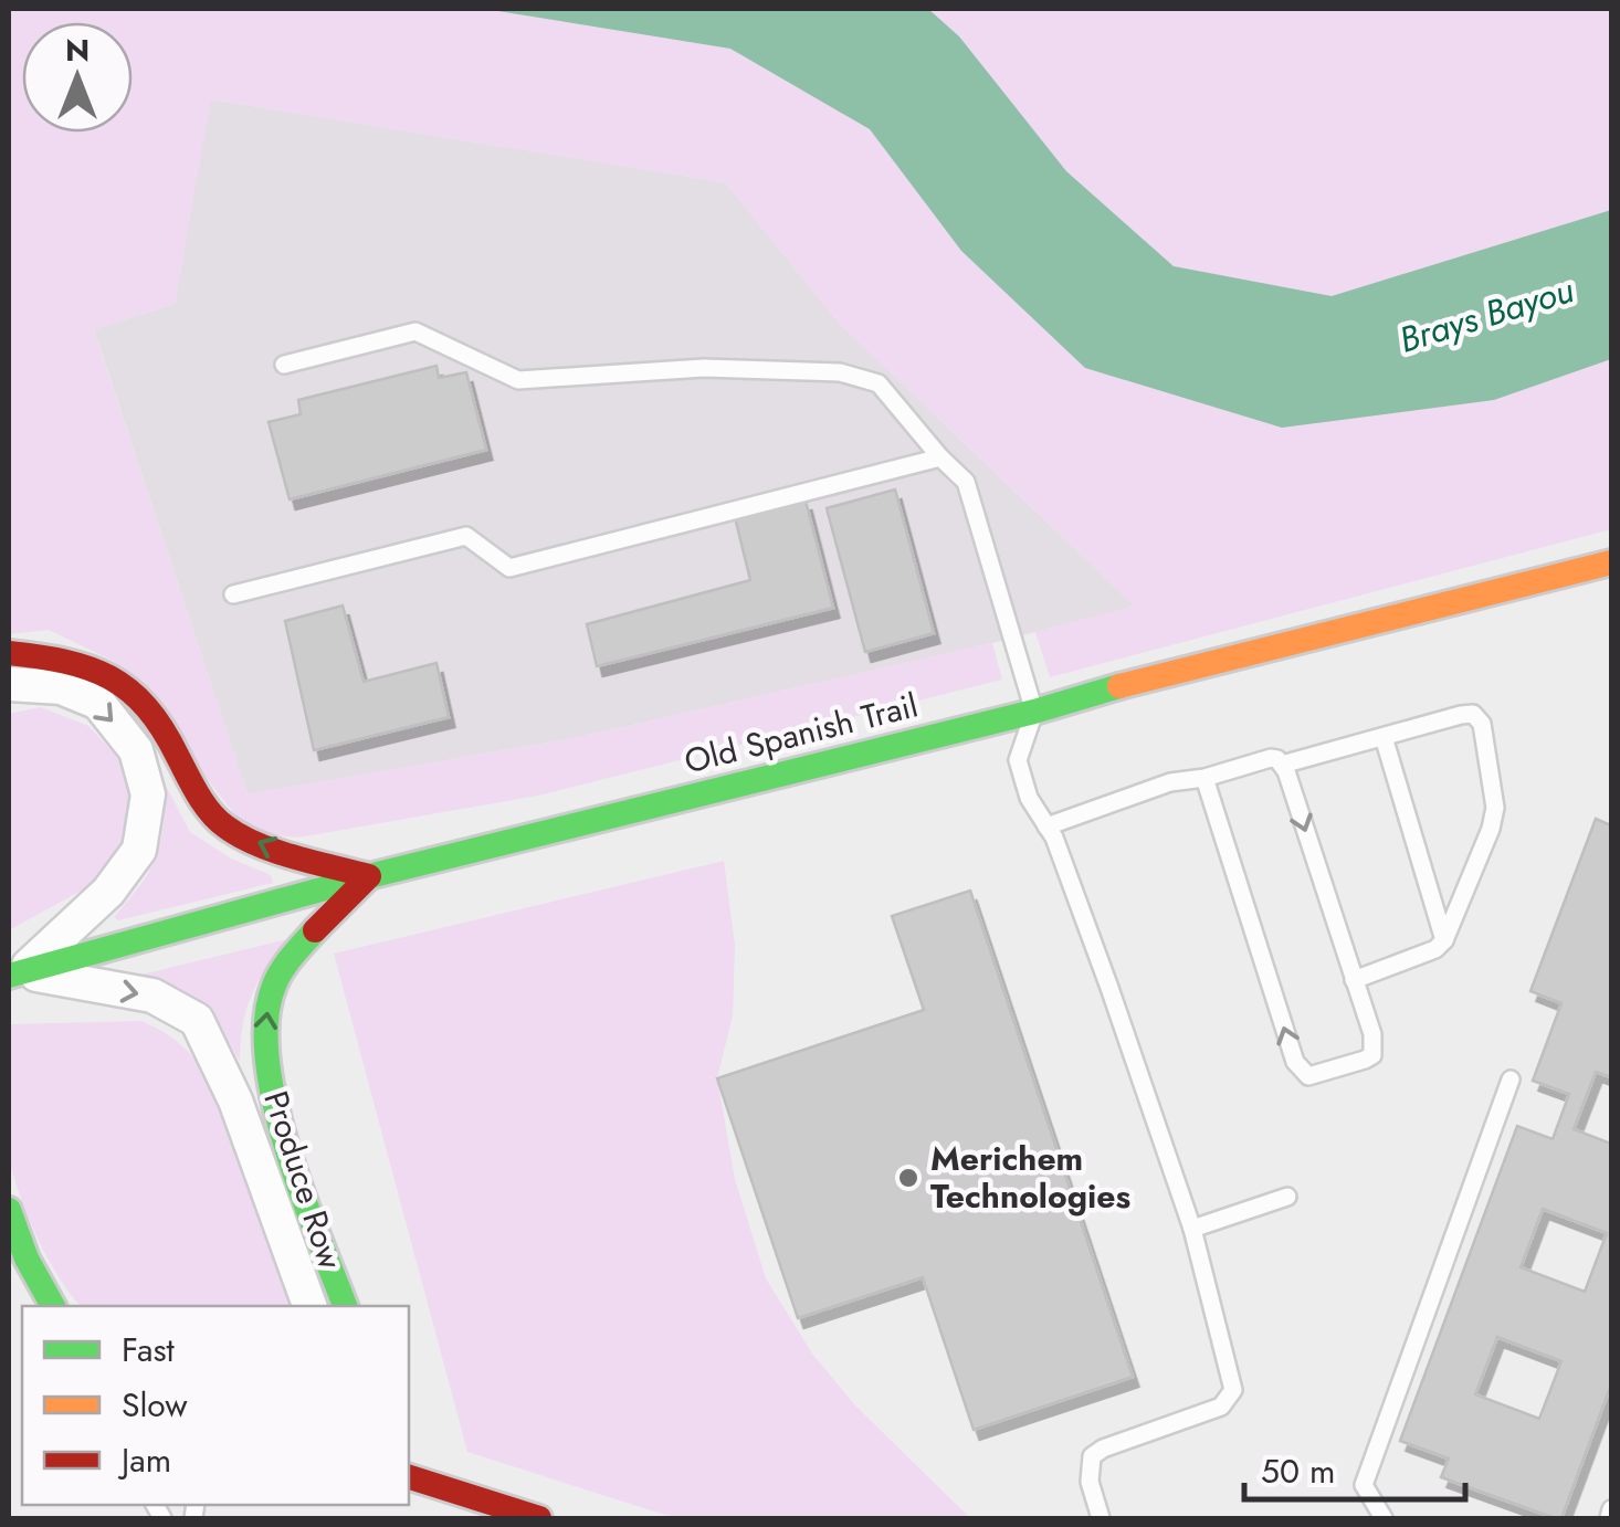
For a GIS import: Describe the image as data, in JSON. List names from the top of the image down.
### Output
{
  "streets": {
    "main road": ["Old Spanish Trail", "Produce Row"]
  },
  "crossings": [
    ["Old Spanish Trail", "Produce Row"]
  ],
  "water": ["Brays Bayou"],
  "places": ["Merichem Technologies"],
  "legend": ["Fast", "Slow", "Jam"],
  "scale_bar": "50 m",
  "north": "top"
}
